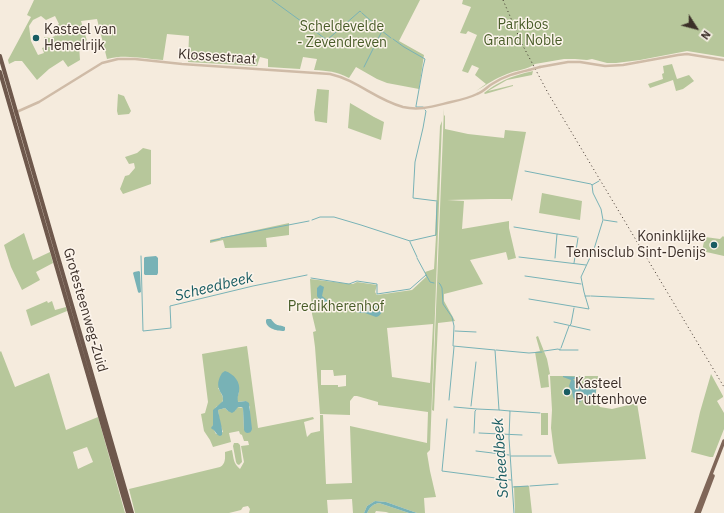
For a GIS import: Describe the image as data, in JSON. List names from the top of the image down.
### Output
{
  "streets": {
    "highway": ["Grotesteenweg-Zuid"],
    "street": ["Klossestraat"]
  },
  "crossings": [
    ["Klossestraat", "Grotesteenweg-Zuid"]
  ],
  "water": ["Scheedbeek"],
  "parks": ["Parkbos Grand Noble", "Scheldevelde - Zevendreven", "Predikherenhof"],
  "places": ["Kasteel van Hemelrijk", "Koninklijke Tennisclub Sint-Denijs", "Kasteel Puttenhove"],
  "north": "bottom right"
}
